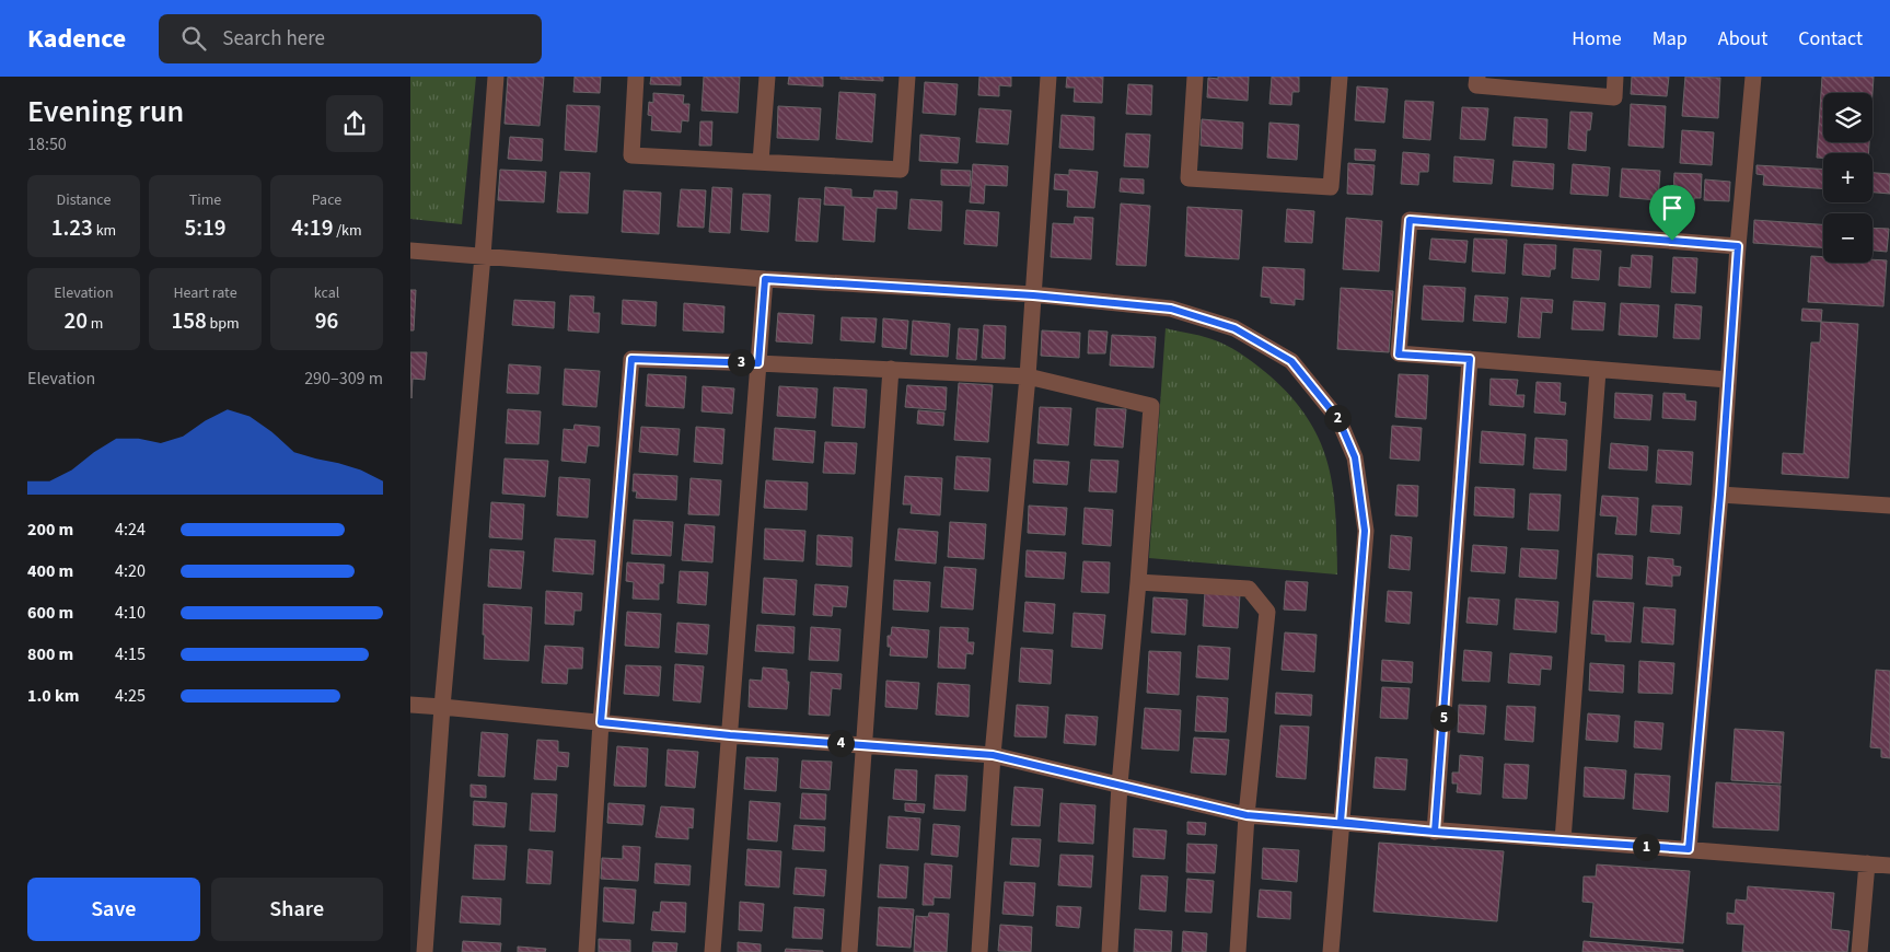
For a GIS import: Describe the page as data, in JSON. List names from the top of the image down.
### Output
{
  "page": {
    "header": "Kadence",
    "search": "Search here",
    "nav": [
      "Home",
      "Map",
      "About",
      "Contact"
    ],
    "heading": ["Evening run", "18:50"],
    "map_buttons": ["+", "−"],
    "stats": [
      ["Distance", "1.23 km"],
      ["Time", "5:19"],
      ["Pace", "4:19 /km"],
      ["Elevation", "20 m"],
      ["Heart rate", "158 bpm"],
      ["kcal", "96"]
    ],
    "pins": [
      "3",
      "2",
      "5",
      "4",
      "1"
    ],
    "chart": ["Elevation", "290–309 m"],
    "list": [
      {
        "name": "200 m",
        "note": "4:24"
      },
      {
        "name": "400 m",
        "note": "4:20"
      },
      {
        "name": "600 m",
        "note": "4:10"
      },
      {
        "name": "800 m",
        "note": "4:15"
      },
      {
        "name": "1.0 km",
        "note": "4:25"
      }
    ],
    "buttons": ["Save", "Share"]
  }
}
